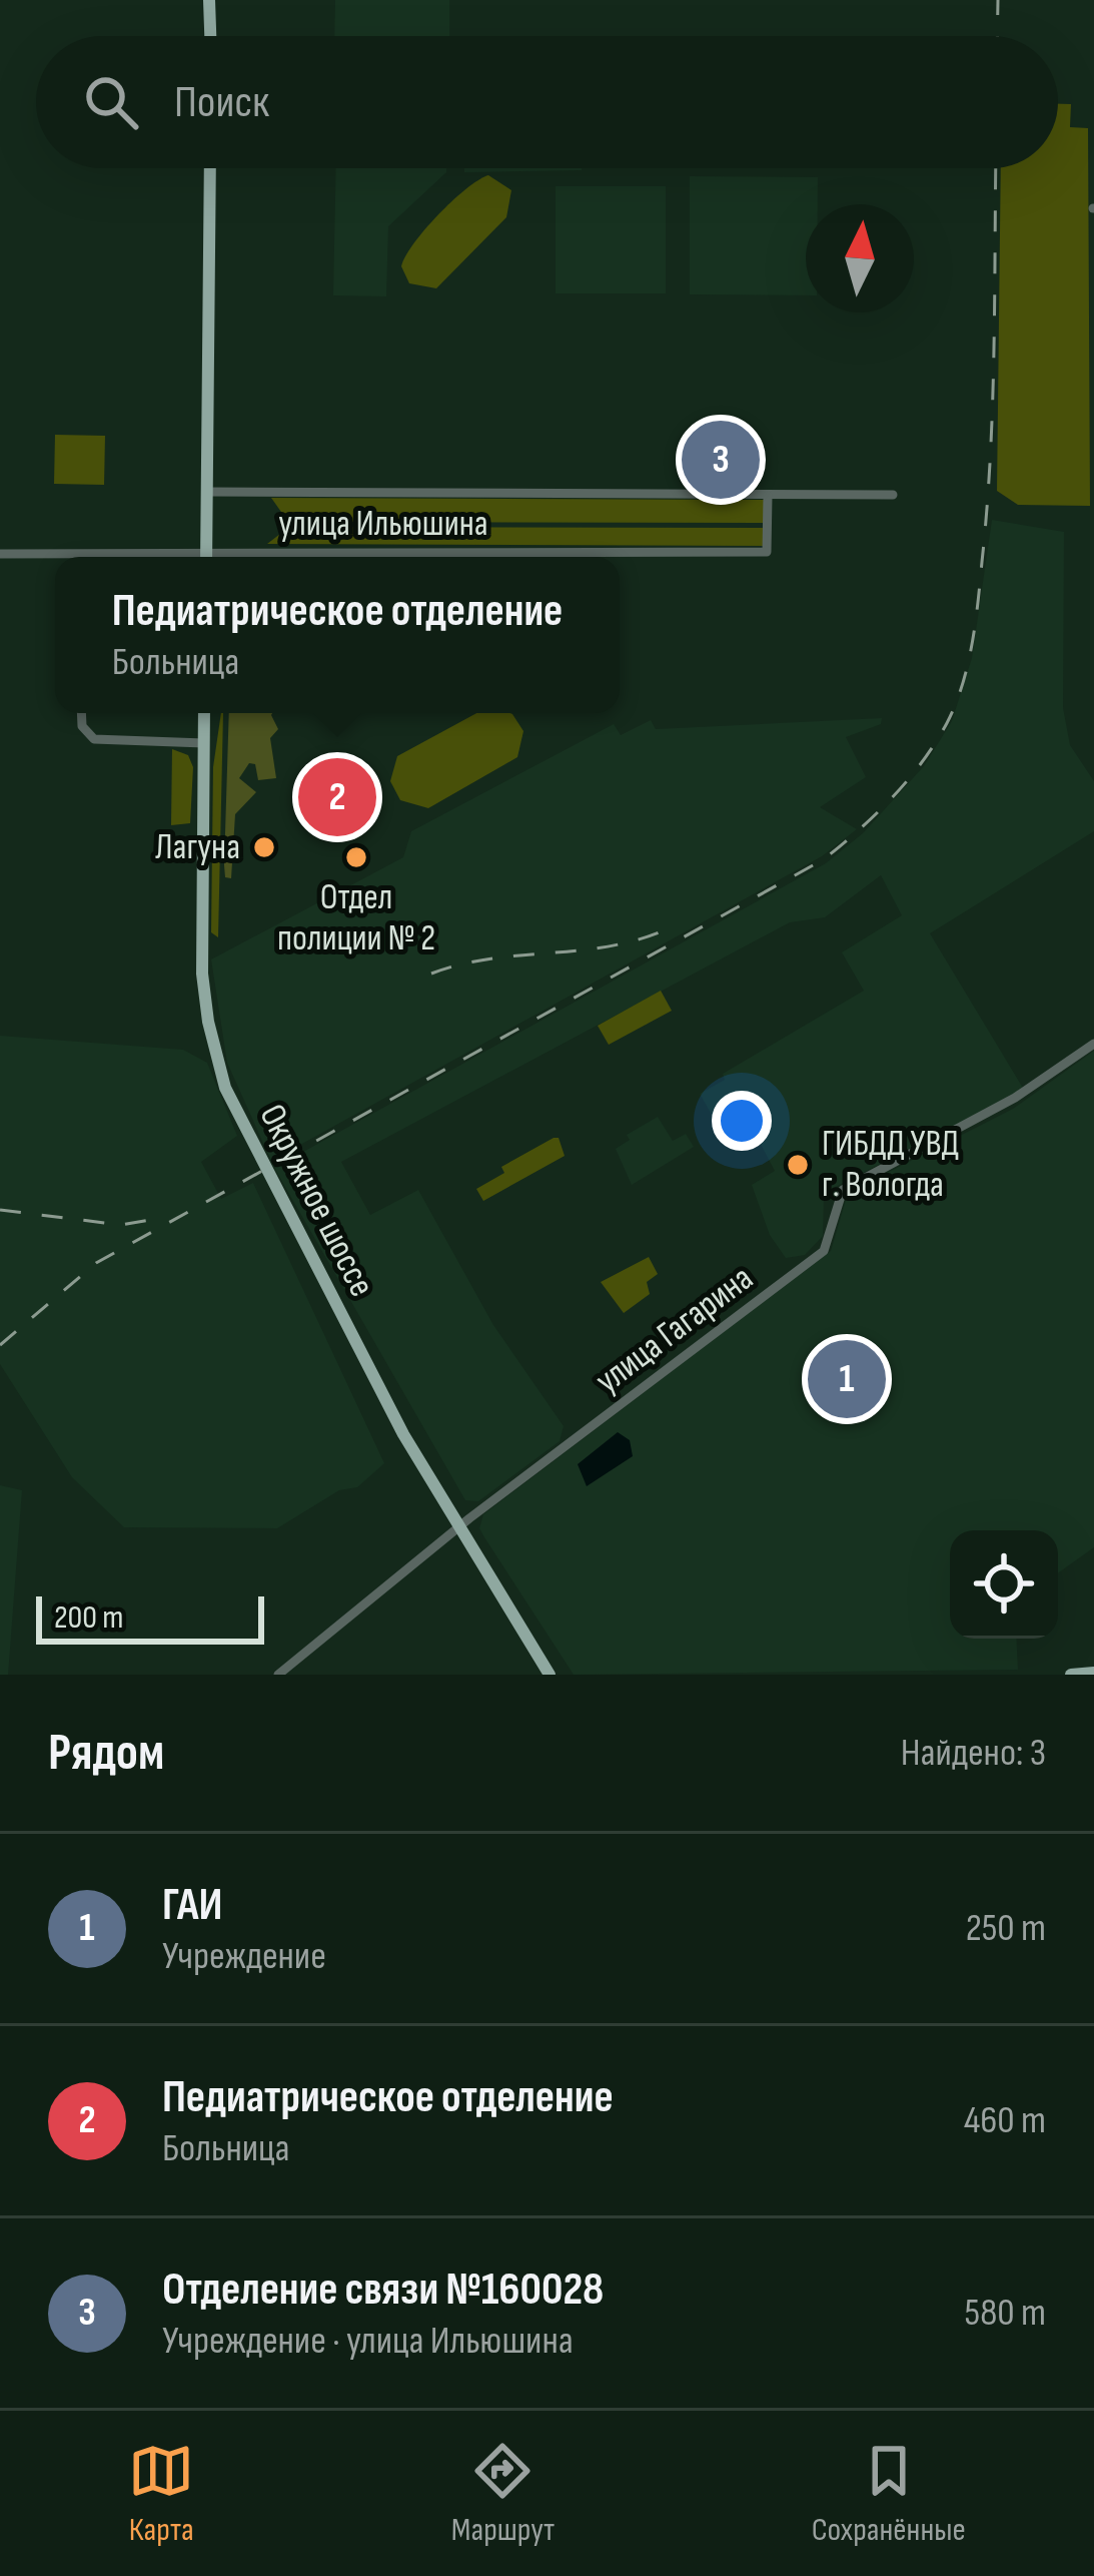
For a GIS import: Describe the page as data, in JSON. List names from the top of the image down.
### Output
{
  "streets": {
    "main road": ["Окружное шоссе"],
    "street": ["улица Ильюшина", "улица Гагарина"]
  },
  "crossings": [
    ["Окружное шоссе", "улица Гагарина"]
  ],
  "places": ["Лагуна", "Отдел полиции № 2", "ГИБДД УВД г. Вологда"],
  "scale_bar": "200 m",
  "north": "top",
  "page": {
    "search": "Поиск",
    "pins": ["3", "2", "1"],
    "popup": ["Педиатрическое отделение", "Больница"],
    "scale": "200 m",
    "heading": ["Рядом", "Найдено: 3"],
    "list": [
      {
        "mark": "1",
        "name": "ГАИ",
        "note": "Учреждение",
        "value": "250 m"
      },
      {
        "mark": "2",
        "name": "Педиатрическое отделение",
        "note": "Больница",
        "value": "460 m"
      },
      {
        "mark": "3",
        "name": "Отделение связи №160028",
        "note": "Учреждение · улица Ильюшина",
        "value": "580 m"
      }
    ],
    "nav": ["Карта", "Маршрут", "Сохранённые"]
  }
}
